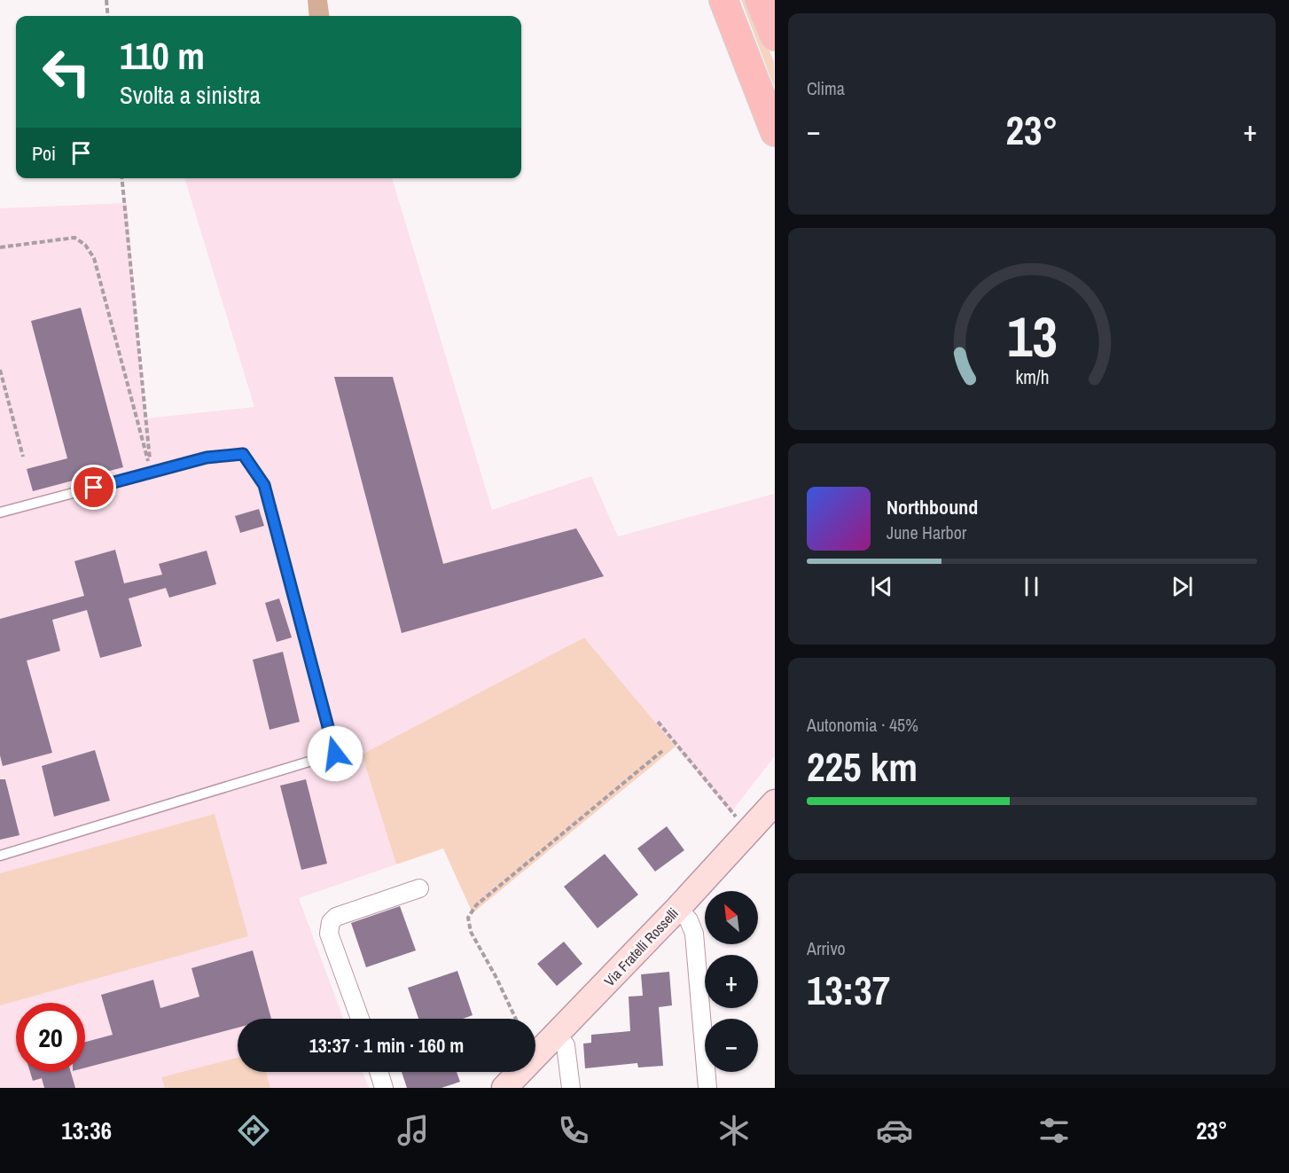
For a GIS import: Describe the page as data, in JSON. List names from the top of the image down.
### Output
{
  "streets": {
    "street": ["Via Fratelli Rosselli"]
  },
  "north": "top left",
  "page": {
    "tile": [
      "Clima",
      ["Autonomia · 45%", "225 km"],
      ["Arrivo", "13:37"]
    ],
    "turn": ["110 m", "Svolta a sinistra"],
    "heat": ["−", "23°", "+"],
    "then": "Poi",
    "song": ["Northbound", "June Harbor"],
    "map_buttons": ["+", "−"],
    "limit": "20",
    "trip": "13:37 · 1 min · 160 m",
    "tabs": ["13:36", "23°"],
    "gauge": ["13", "km/h"]
  }
}
